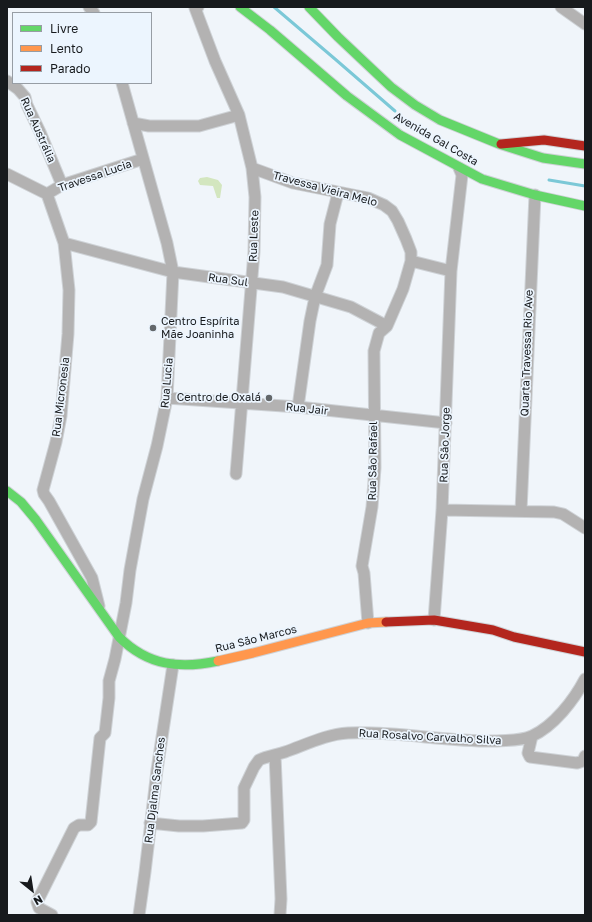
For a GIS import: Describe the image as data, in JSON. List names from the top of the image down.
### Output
{
  "streets": {
    "main road": ["Avenida Gal Costa", "Rua São Marcos"],
    "street": [
      "Rua Austrália",
      "Travessa Lucia",
      "Travessa Vieira Melo",
      "Rua Leste",
      "Rua Sul",
      "Quarta Travessa Rio Ave",
      "Rua Lucia",
      "Rua Micronesia",
      "Rua Jair",
      "Rua São Jorge",
      "Rua São Rafael",
      "Rua Rosalvo Carvalho Silva",
      "Rua Djalma Sanches"
    ]
  },
  "crossings": [
    ["Rua Austrália", "Travessa Lucia"],
    ["Avenida Gal Costa", "Quarta Travessa Rio Ave"],
    ["Avenida Gal Costa", "Rua São Jorge"],
    ["Travessa Lucia", "Rua Lucia"],
    ["Travessa Lucia", "Rua Micronesia"],
    ["Travessa Vieira Melo", "Rua Leste"],
    ["Travessa Vieira Melo", "Rua Sul"],
    ["Travessa Vieira Melo", "Rua São Rafael"],
    ["Rua Leste", "Rua Sul"],
    ["Rua Leste", "Rua Jair"],
    ["Rua Sul", "Rua Lucia"],
    ["Rua Sul", "Rua Micronesia"],
    ["Rua Sul", "Rua São Rafael"],
    ["Rua Lucia", "Rua Jair"],
    ["Rua Lucia", "Rua São Marcos"],
    ["Rua Micronesia", "Rua São Marcos"],
    ["Rua Jair", "Rua São Jorge"],
    ["Rua Jair", "Rua São Rafael"],
    ["Rua São Jorge", "Rua São Marcos"],
    ["Rua São Rafael", "Rua São Marcos"],
    ["Rua São Marcos", "Rua Djalma Sanches"],
    ["Rua Rosalvo Carvalho Silva", "Rua Djalma Sanches"]
  ],
  "places": ["Centro Espírita Mãe Joaninha", "Centro de Oxalá"],
  "legend": ["Livre", "Lento", "Parado"],
  "north": "bottom right"
}
